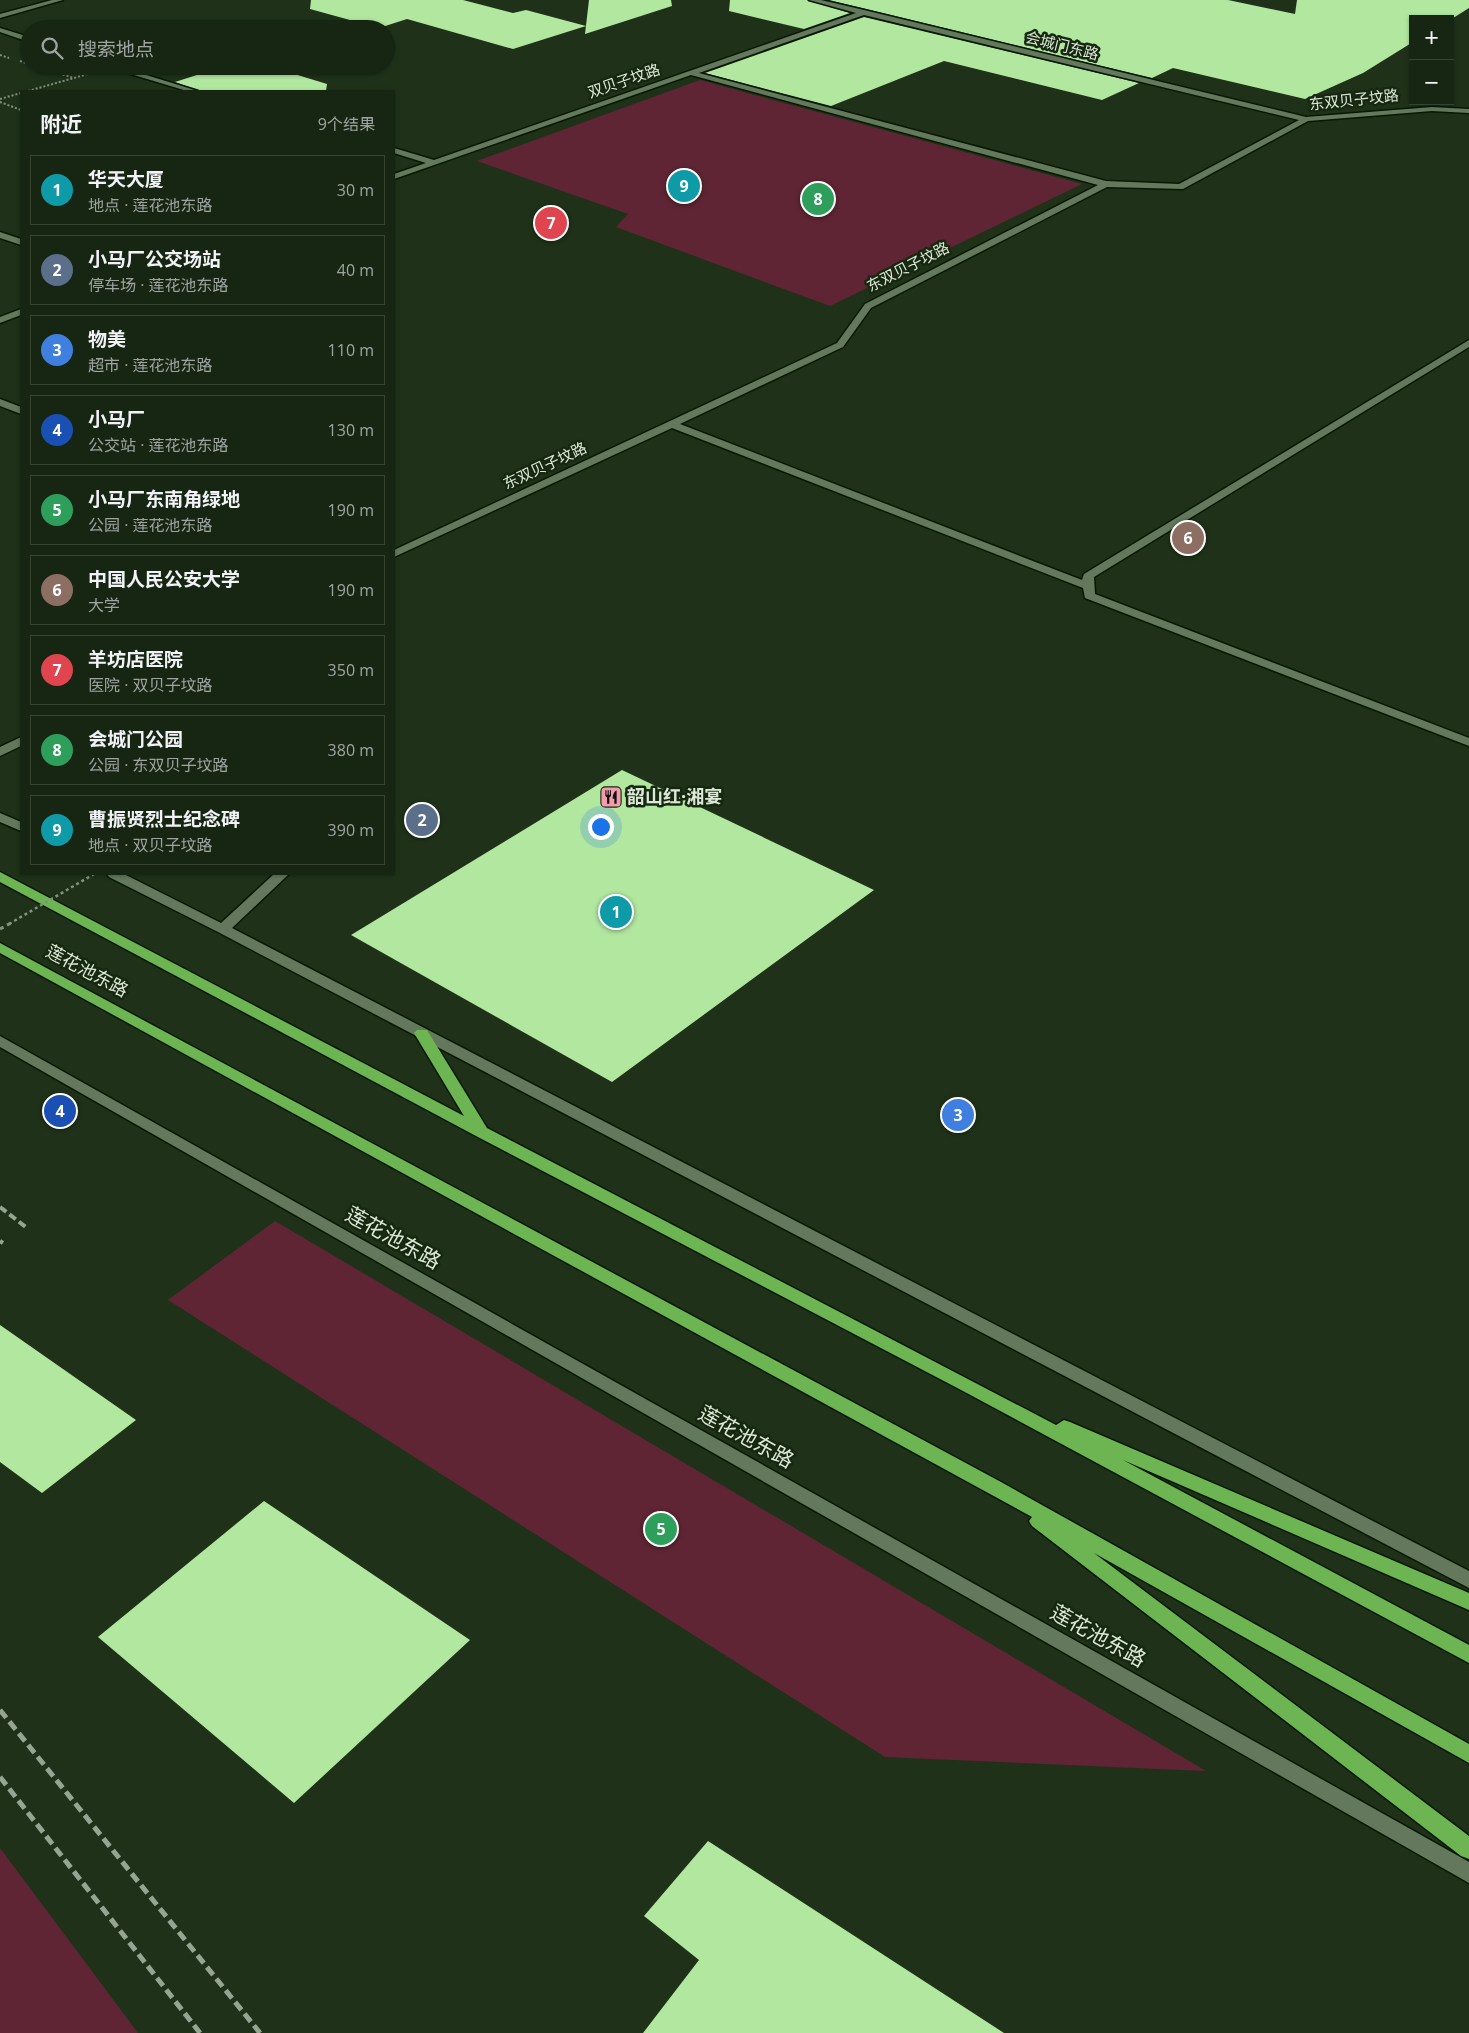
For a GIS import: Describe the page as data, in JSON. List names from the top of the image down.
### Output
{
  "streets": {
    "highway": ["莲花池东路"],
    "street": ["会城门东路", "双贝子坟路", "东双贝子坟路"]
  },
  "crossings": [
    ["会城门东路", "双贝子坟路"],
    ["会城门东路", "东双贝子坟路"]
  ],
  "places": {
    "restaurant": ["韶山红·湘宴"]
  },
  "page": {
    "map_buttons": ["+", "−"],
    "search": "搜索地点",
    "heading": ["附近", "9个结果"],
    "list": [
      {
        "mark": "1",
        "name": "华天大厦",
        "note": "地点 · 莲花池东路",
        "value": "30 m"
      },
      {
        "mark": "2",
        "name": "小马厂公交场站",
        "note": "停车场 · 莲花池东路",
        "value": "40 m"
      },
      {
        "mark": "3",
        "name": "物美",
        "note": "超市 · 莲花池东路",
        "value": "110 m"
      },
      {
        "mark": "4",
        "name": "小马厂",
        "note": "公交站 · 莲花池东路",
        "value": "130 m"
      },
      {
        "mark": "5",
        "name": "小马厂东南角绿地",
        "note": "公园 · 莲花池东路",
        "value": "190 m"
      },
      {
        "mark": "6",
        "name": "中国人民公安大学",
        "note": "大学",
        "value": "190 m"
      },
      {
        "mark": "7",
        "name": "羊坊店医院",
        "note": "医院 · 双贝子坟路",
        "value": "350 m"
      },
      {
        "mark": "8",
        "name": "会城门公园",
        "note": "公园 · 东双贝子坟路",
        "value": "380 m"
      },
      {
        "mark": "9",
        "name": "曹振贤烈士纪念碑",
        "note": "地点 · 双贝子坟路",
        "value": "390 m"
      }
    ],
    "pins": [
      "9",
      "8",
      "7",
      "6",
      "2",
      "1",
      "4",
      "3",
      "5"
    ]
  }
}
